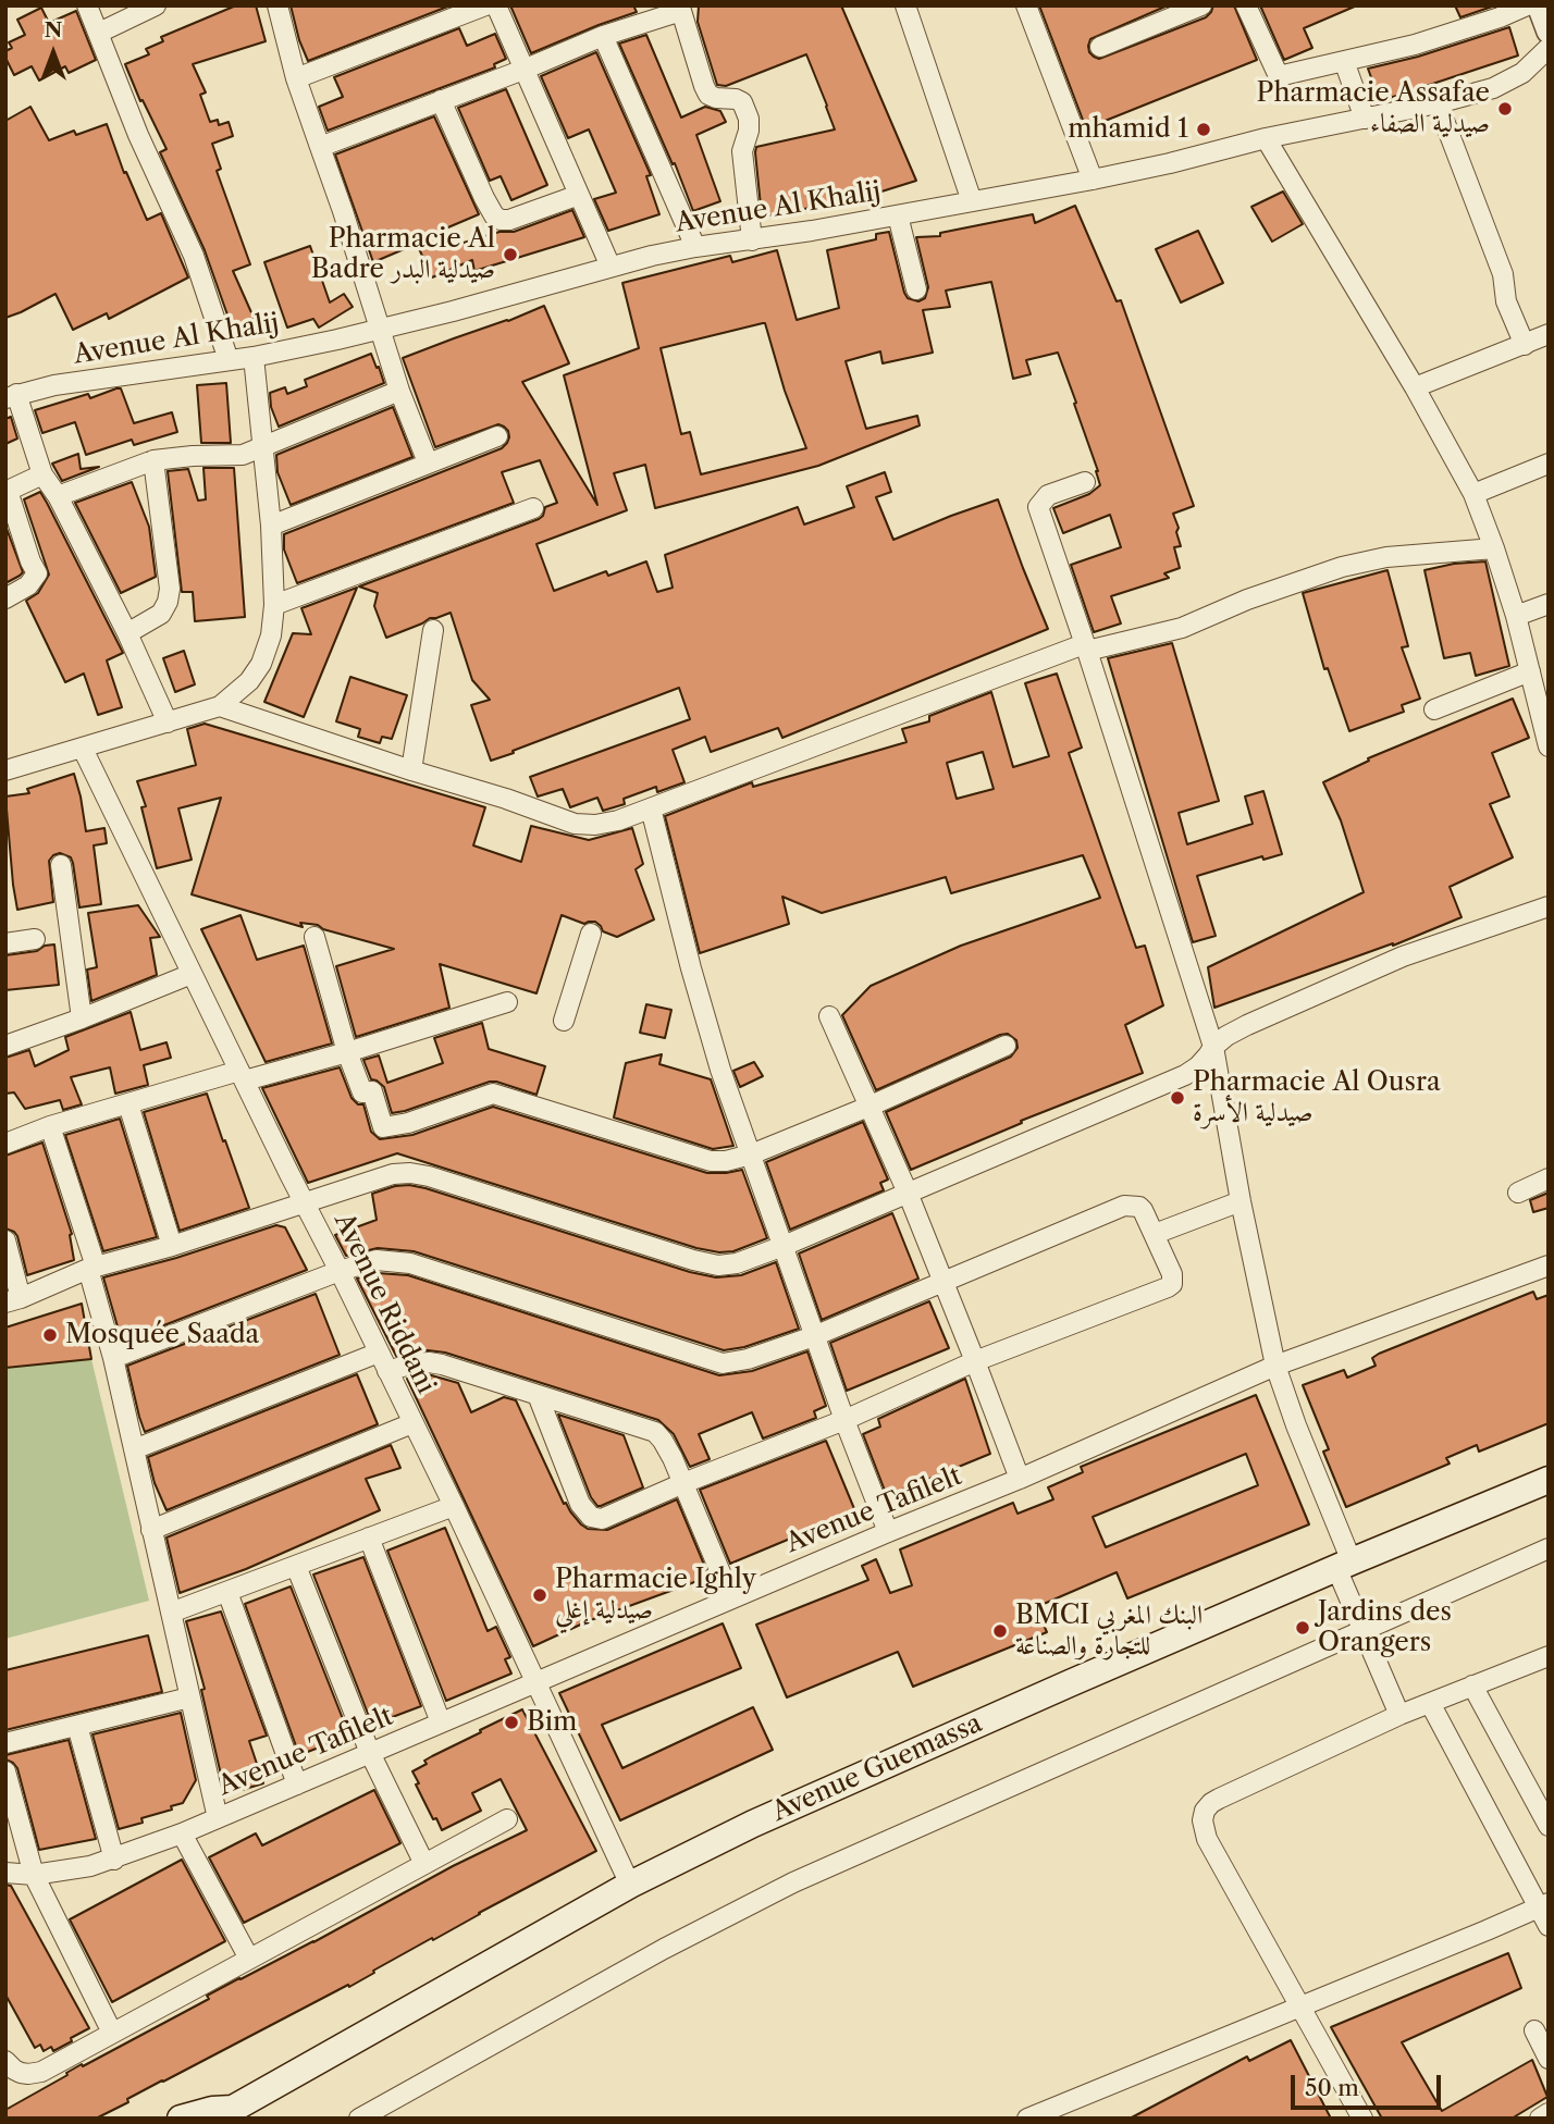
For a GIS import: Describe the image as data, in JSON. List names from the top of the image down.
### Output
{
  "streets": {
    "main road": ["Avenue Guemassa"],
    "street": ["Avenue Al Khalij", "Avenue Riddani", "Avenue Tafilelt"]
  },
  "crossings": [
    ["Avenue Riddani", "Avenue Tafilelt"],
    ["Avenue Riddani", "Avenue Guemassa"]
  ],
  "places": [
    "Pharmacie Assafae صيدلية الصفاء",
    "mhamid 1",
    "Pharmacie Al Badre صيدلية البدر",
    "Pharmacie Al Ousra صيدلية الأسرة",
    "Mosquée Saada",
    "Pharmacie Ighly صيدلية إغلي",
    "Jardins des Orangers",
    "BMCI البنك المغربي للتجارة والصناعة",
    "Bim"
  ],
  "scale_bar": "50 m",
  "north": "top"
}
